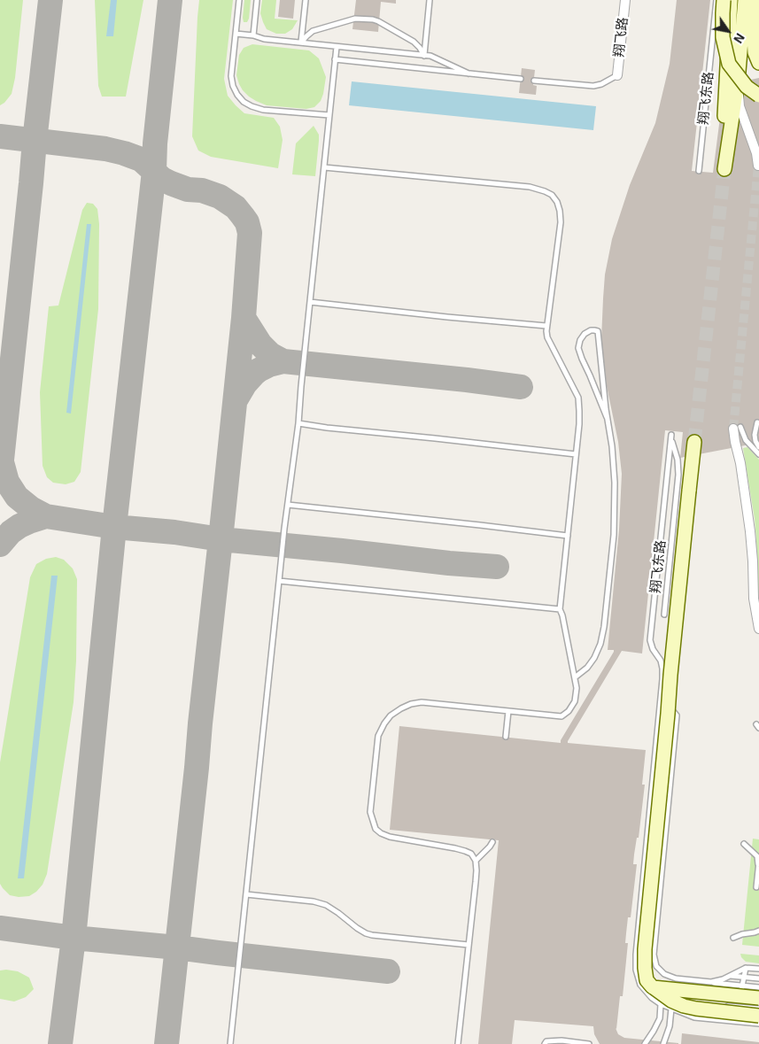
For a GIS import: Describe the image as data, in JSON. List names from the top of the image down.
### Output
{
  "streets": {
    "street": ["翔飞路"],
    "lane": ["翔飞东路"]
  },
  "north": "bottom right"
}
